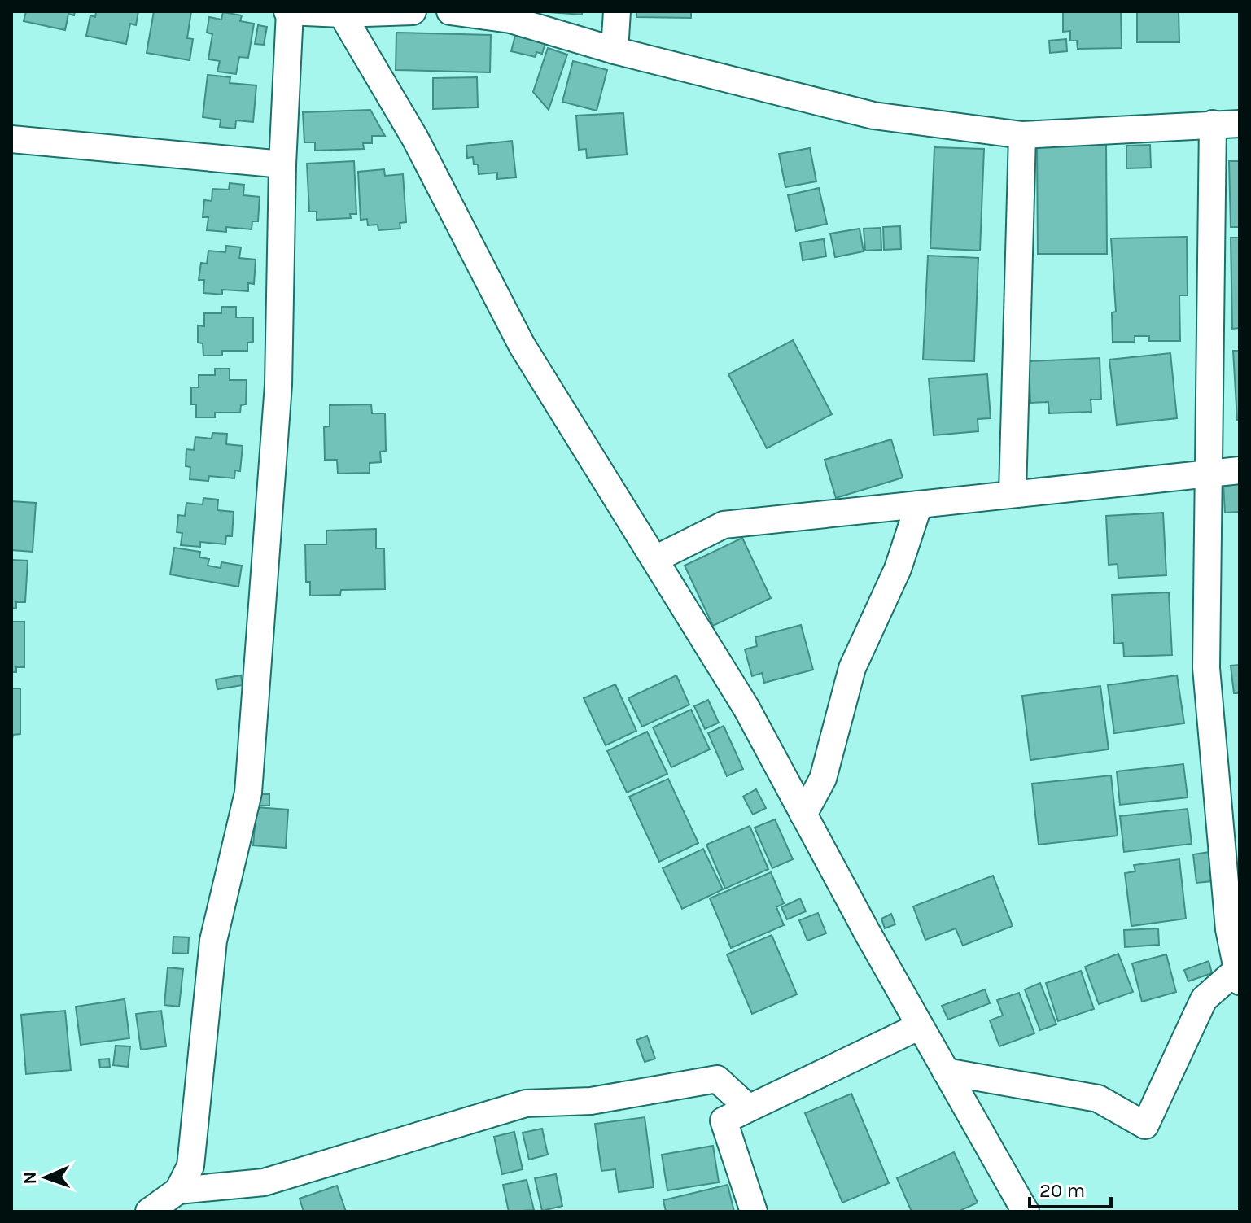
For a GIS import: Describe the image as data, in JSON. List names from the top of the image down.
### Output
{
  "scale_bar": "20 m",
  "north": "left"
}
